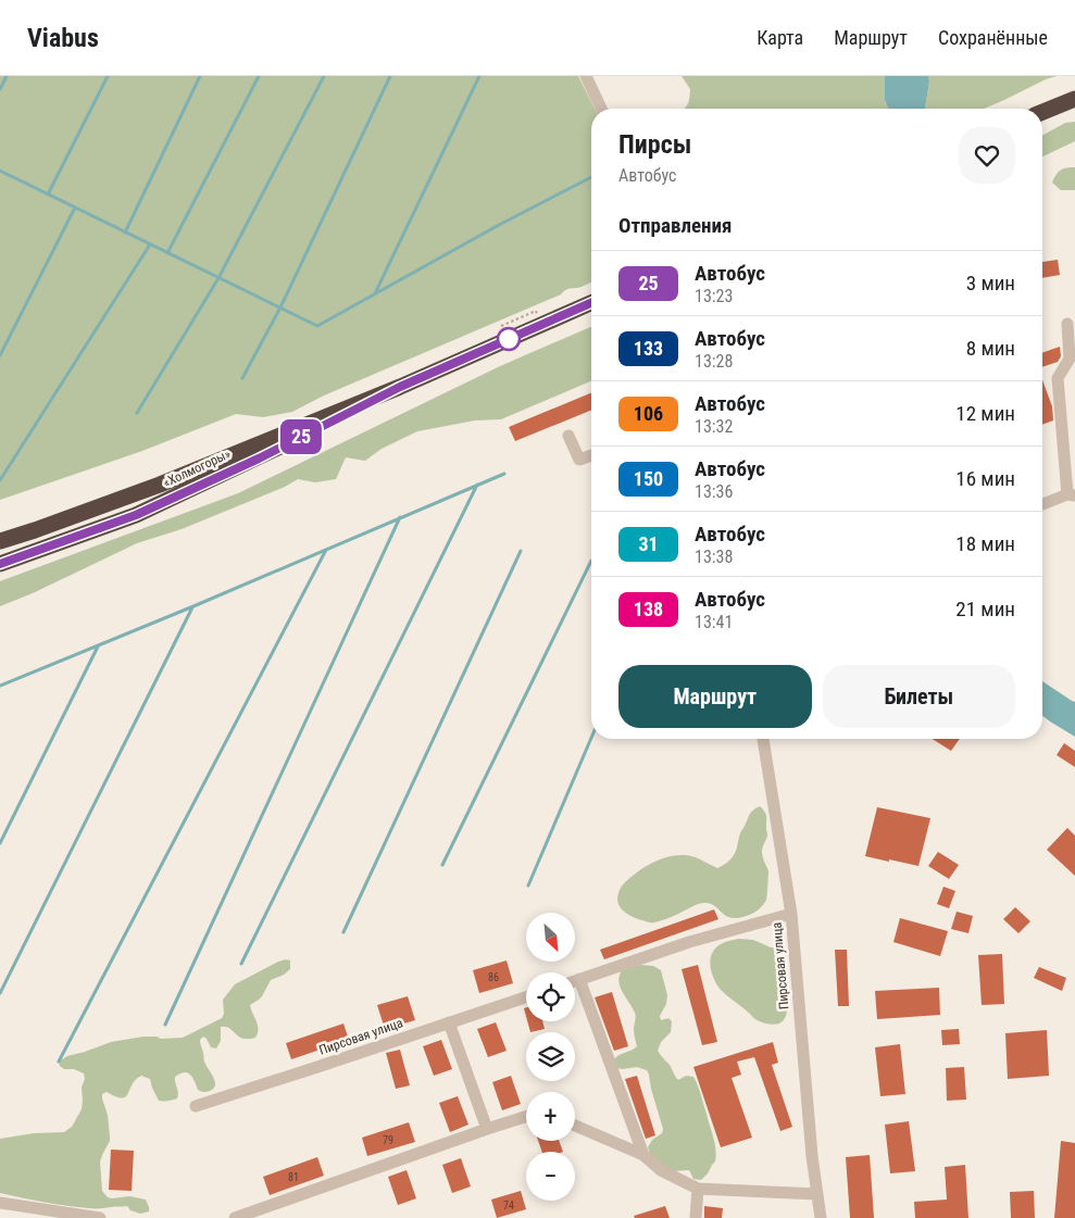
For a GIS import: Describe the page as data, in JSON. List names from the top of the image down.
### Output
{
  "streets": {
    "highway": ["«Холмогоры»"],
    "street": ["Пирсовая улица"]
  },
  "lines": ["bus line 25"],
  "house_numbers": [
    "86",
    "79",
    "81",
    "74"
  ],
  "north": "bottom right",
  "page": {
    "header": "Viabus",
    "nav": ["Карта", "Маршрут", "Сохранённые"],
    "on_map": "25",
    "heading": [
      ["Пирсы", "Автобус"],
      "Отправления"
    ],
    "list": [
      {
        "mark": "25",
        "name": "Автобус",
        "note": "13:23",
        "value": "3 мин"
      },
      {
        "mark": "133",
        "name": "Автобус",
        "note": "13:28",
        "value": "8 мин"
      },
      {
        "mark": "106",
        "name": "Автобус",
        "note": "13:32",
        "value": "12 мин"
      },
      {
        "mark": "150",
        "name": "Автобус",
        "note": "13:36",
        "value": "16 мин"
      },
      {
        "mark": "31",
        "name": "Автобус",
        "note": "13:38",
        "value": "18 мин"
      },
      {
        "mark": "138",
        "name": "Автобус",
        "note": "13:41",
        "value": "21 мин"
      }
    ],
    "buttons": ["Маршрут", "Билеты"],
    "map_buttons": ["+", "−"]
  }
}
